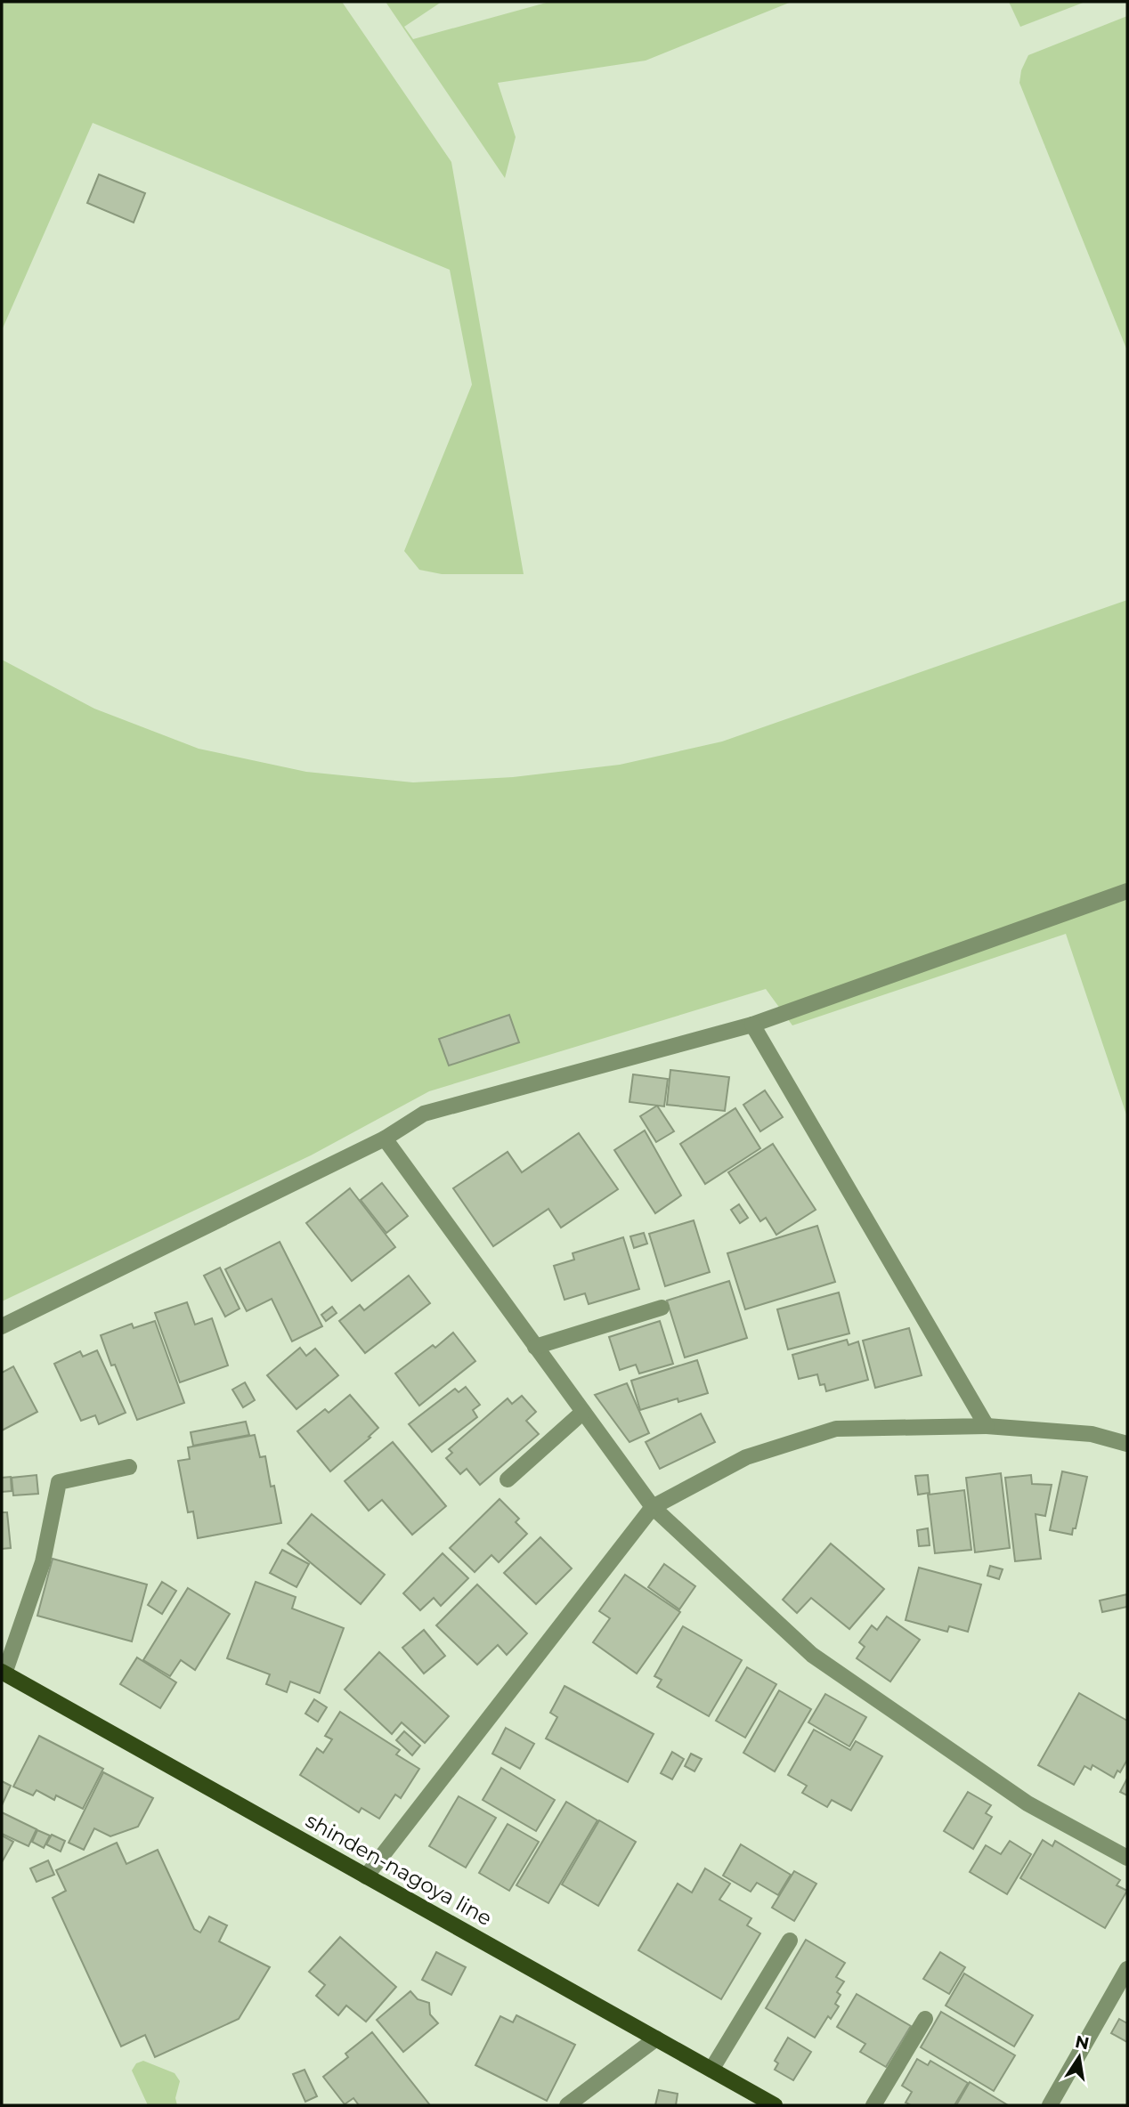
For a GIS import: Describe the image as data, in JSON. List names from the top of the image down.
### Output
{
  "streets": {
    "main road": ["shinden-nagoya line"]
  },
  "north": "top"
}
